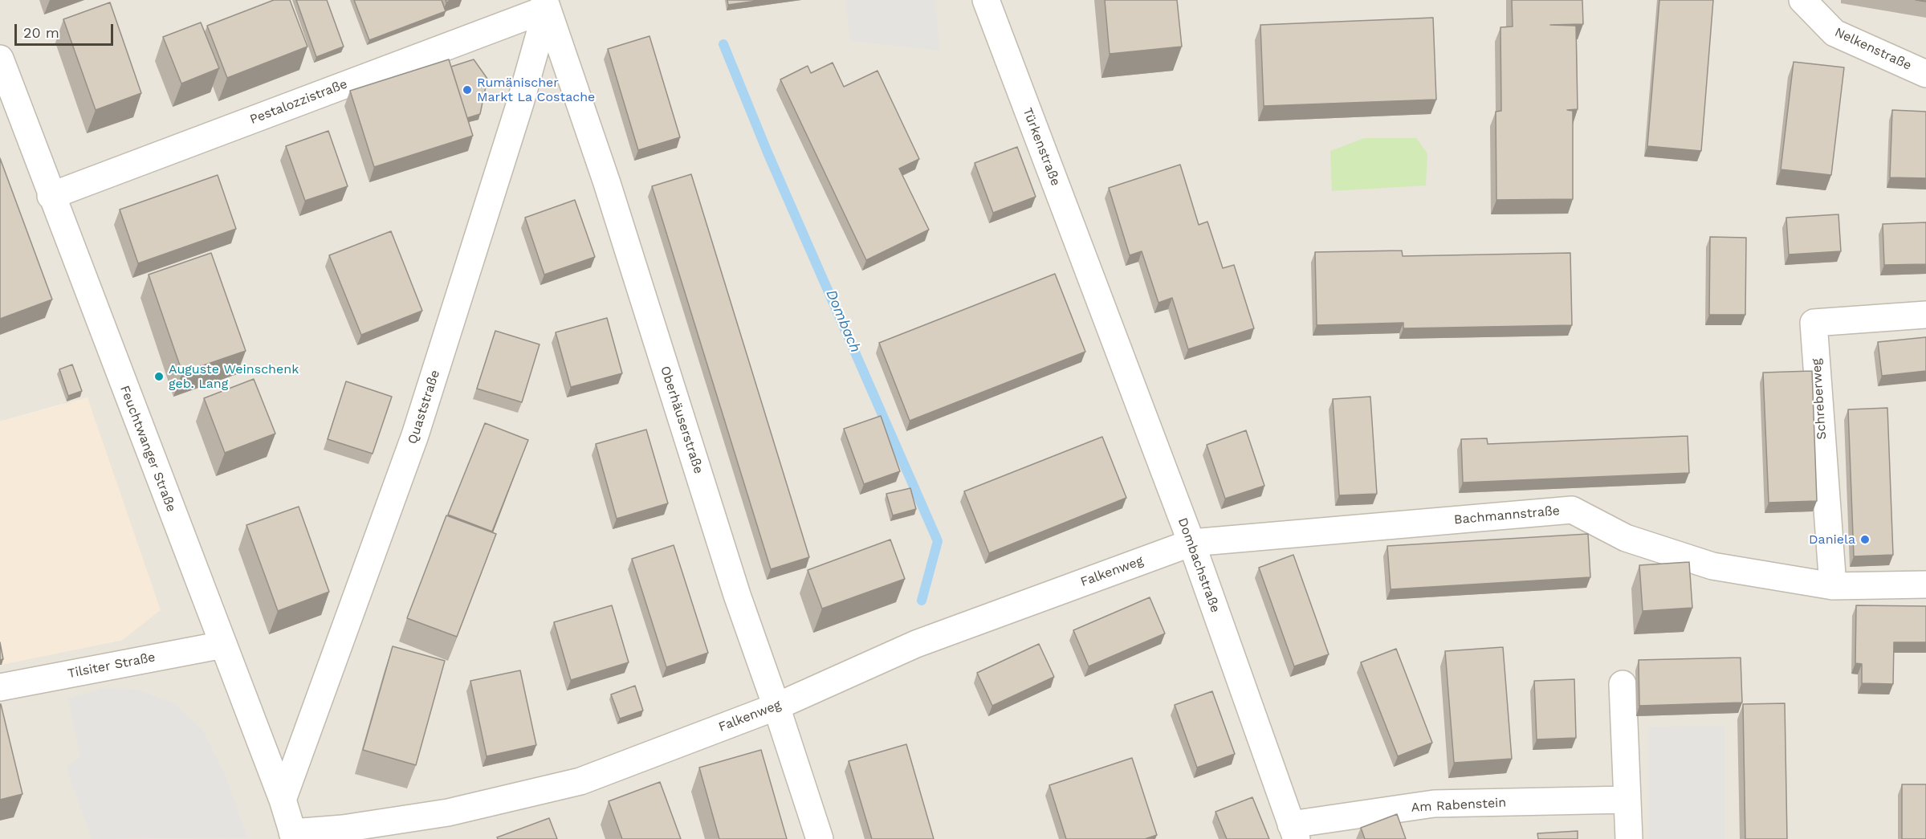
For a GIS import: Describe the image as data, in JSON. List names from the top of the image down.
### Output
{
  "streets": {
    "street": [
      "Nelkenstraße",
      "Pestalozzistraße",
      "Türkenstraße",
      "Schreberweg",
      "Quaststraße",
      "Oberhäuserstraße",
      "Feuchtwanger Straße",
      "Bachmannstraße",
      "Dombachstraße",
      "Falkenweg",
      "Tilsiter Straße",
      "Am Rabenstein"
    ]
  },
  "crossings": [
    ["Pestalozzistraße", "Quaststraße"],
    ["Pestalozzistraße", "Oberhäuserstraße"],
    ["Pestalozzistraße", "Feuchtwanger Straße"],
    ["Türkenstraße", "Dombachstraße"],
    ["Schreberweg", "Bachmannstraße"],
    ["Quaststraße", "Oberhäuserstraße"],
    ["Quaststraße", "Feuchtwanger Straße"],
    ["Oberhäuserstraße", "Falkenweg"],
    ["Feuchtwanger Straße", "Falkenweg"],
    ["Feuchtwanger Straße", "Tilsiter Straße"],
    ["Bachmannstraße", "Dombachstraße"],
    ["Bachmannstraße", "Falkenweg"],
    ["Dombachstraße", "Falkenweg"],
    ["Dombachstraße", "Am Rabenstein"]
  ],
  "water": ["Dombach"],
  "places": ["Rumänischer Markt La Costache", "Auguste Weinschenk geb. Lang", "Daniela"],
  "scale_bar": "20 m"
}
